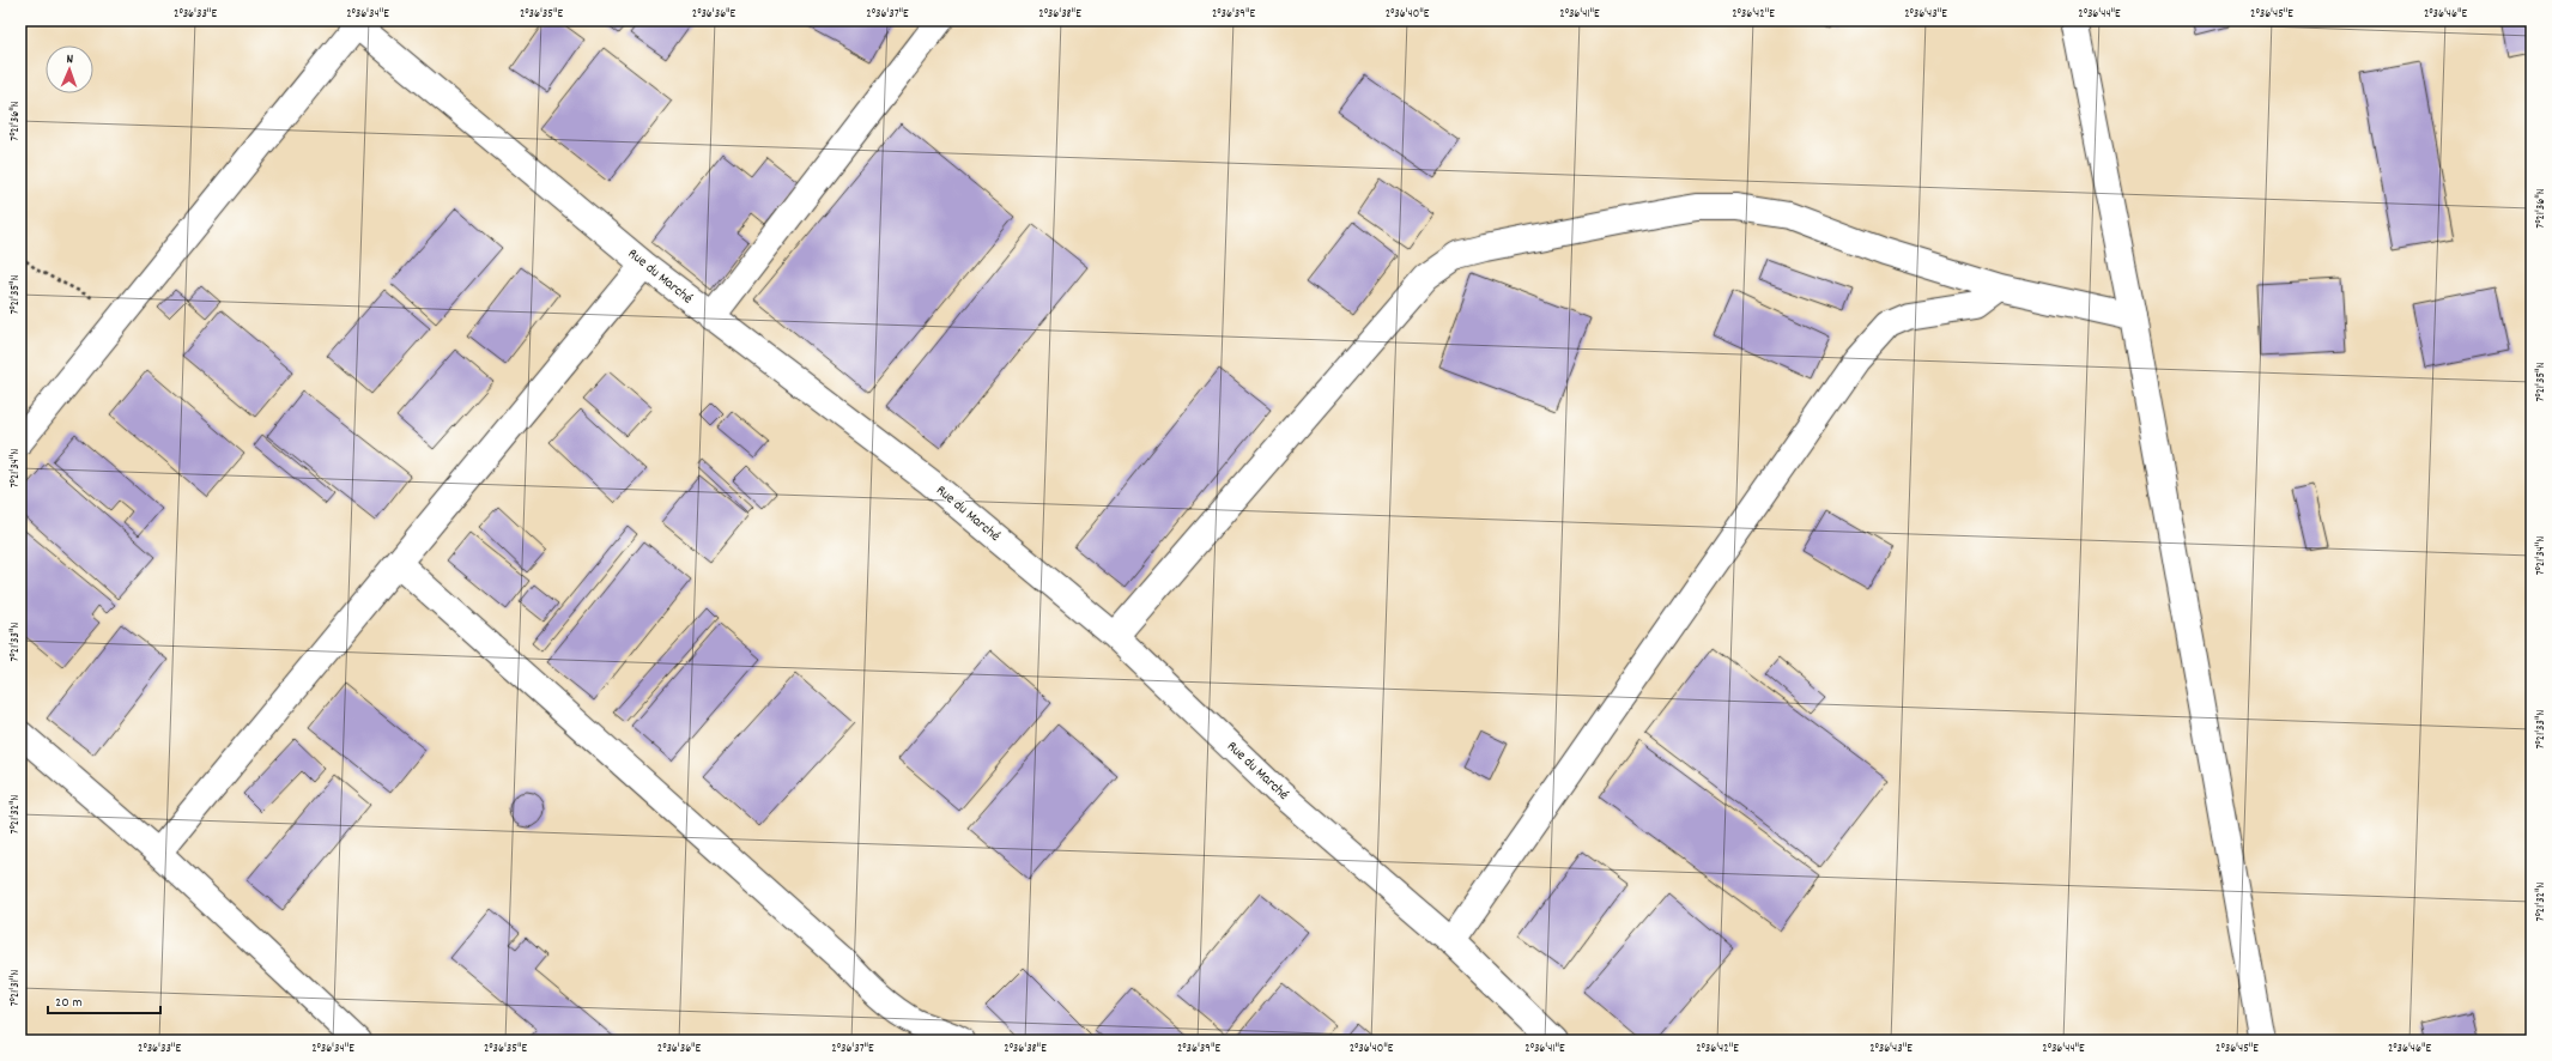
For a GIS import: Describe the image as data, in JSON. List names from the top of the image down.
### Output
{
  "streets": {
    "street": ["Rue du Marché"]
  },
  "scale_bar": "20 m",
  "north": "top",
  "coordinates": [
    "2°36'33\"E",
    "2°36'34\"E",
    "2°36'35\"E",
    "2°36'36\"E",
    "2°36'37\"E",
    "2°36'38\"E",
    "2°36'39\"E",
    "2°36'40\"E",
    "2°36'41\"E",
    "2°36'42\"E",
    "2°36'43\"E",
    "2°36'44\"E",
    "2°36'45\"E",
    "2°36'46\"E",
    "7°21'36\"N",
    "7°21'35\"N",
    "7°21'34\"N",
    "7°21'33\"N",
    "7°21'32\"N",
    "7°21'31\"N"
  ]
}
